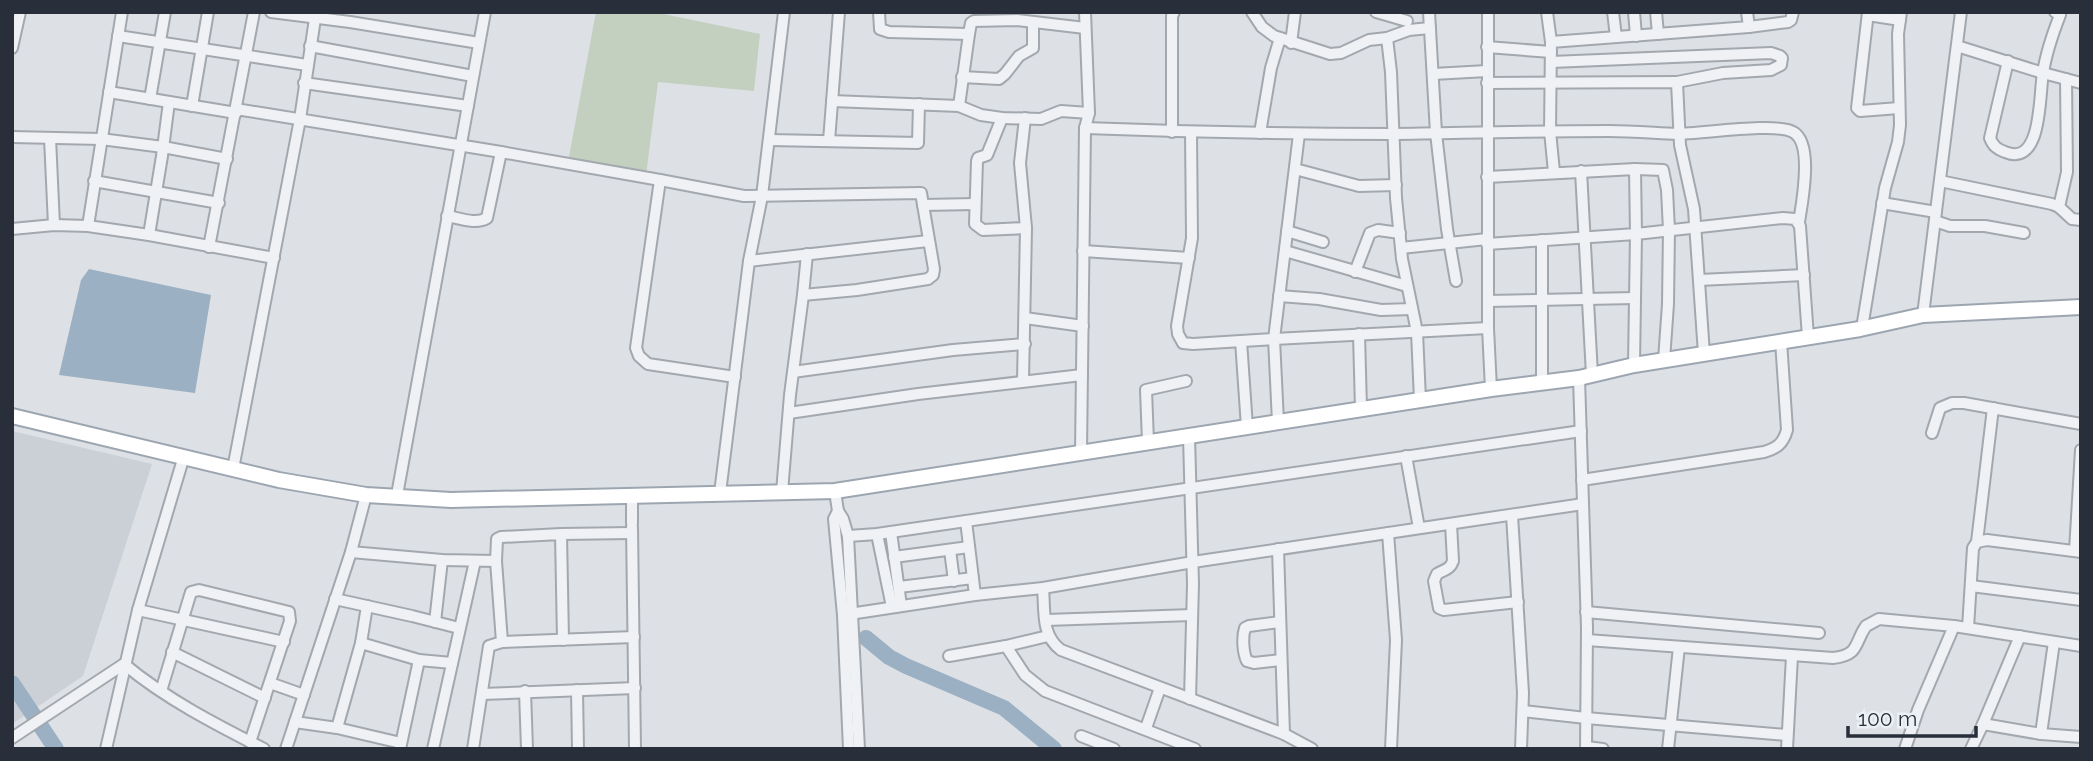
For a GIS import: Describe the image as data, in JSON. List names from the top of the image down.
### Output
{
  "scale_bar": "100 m"
}
